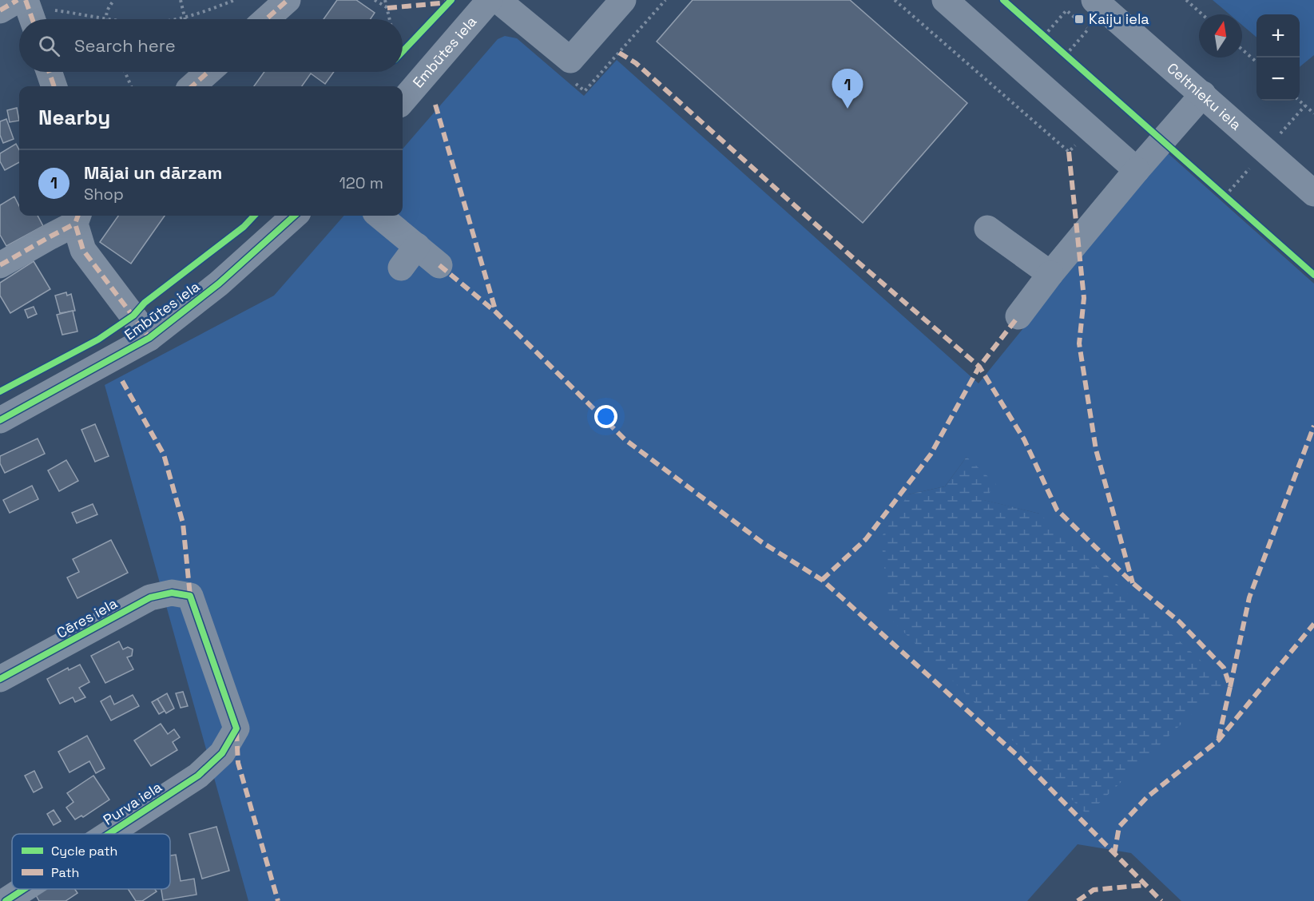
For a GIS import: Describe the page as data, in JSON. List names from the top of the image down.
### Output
{
  "streets": {
    "street": [
      "Embūtes iela",
      "Celtnieku iela",
      "Cēres iela",
      "Purva iela"
    ]
  },
  "crossings": [
    ["Cēres iela", "Purva iela"]
  ],
  "places": {
    "transit": ["Kaiju iela"]
  },
  "legend": ["Cycle path", "Path"],
  "north": "top",
  "page": {
    "map_buttons": ["+", "−"],
    "search": "Search here",
    "pins": "1",
    "heading": "Nearby",
    "list": [
      {
        "mark": "1",
        "name": "Mājai un dārzam",
        "note": "Shop",
        "value": "120 m"
      }
    ]
  }
}
